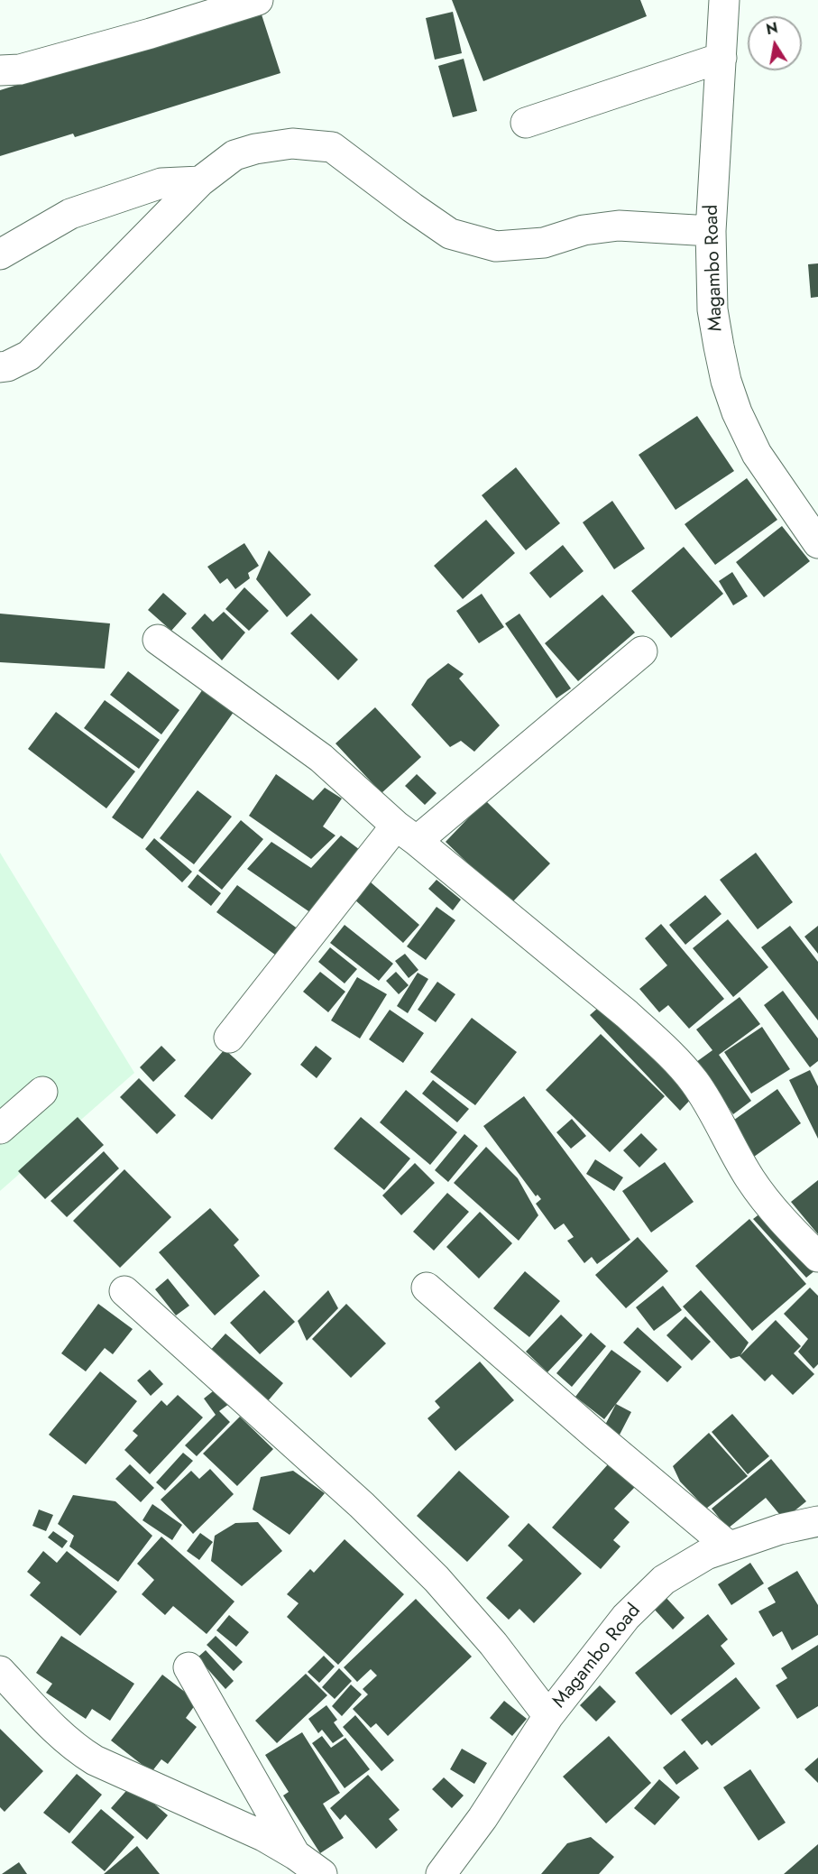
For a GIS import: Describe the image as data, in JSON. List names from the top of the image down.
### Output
{
  "streets": {
    "street": ["Magambo Road"]
  },
  "north": "top"
}
